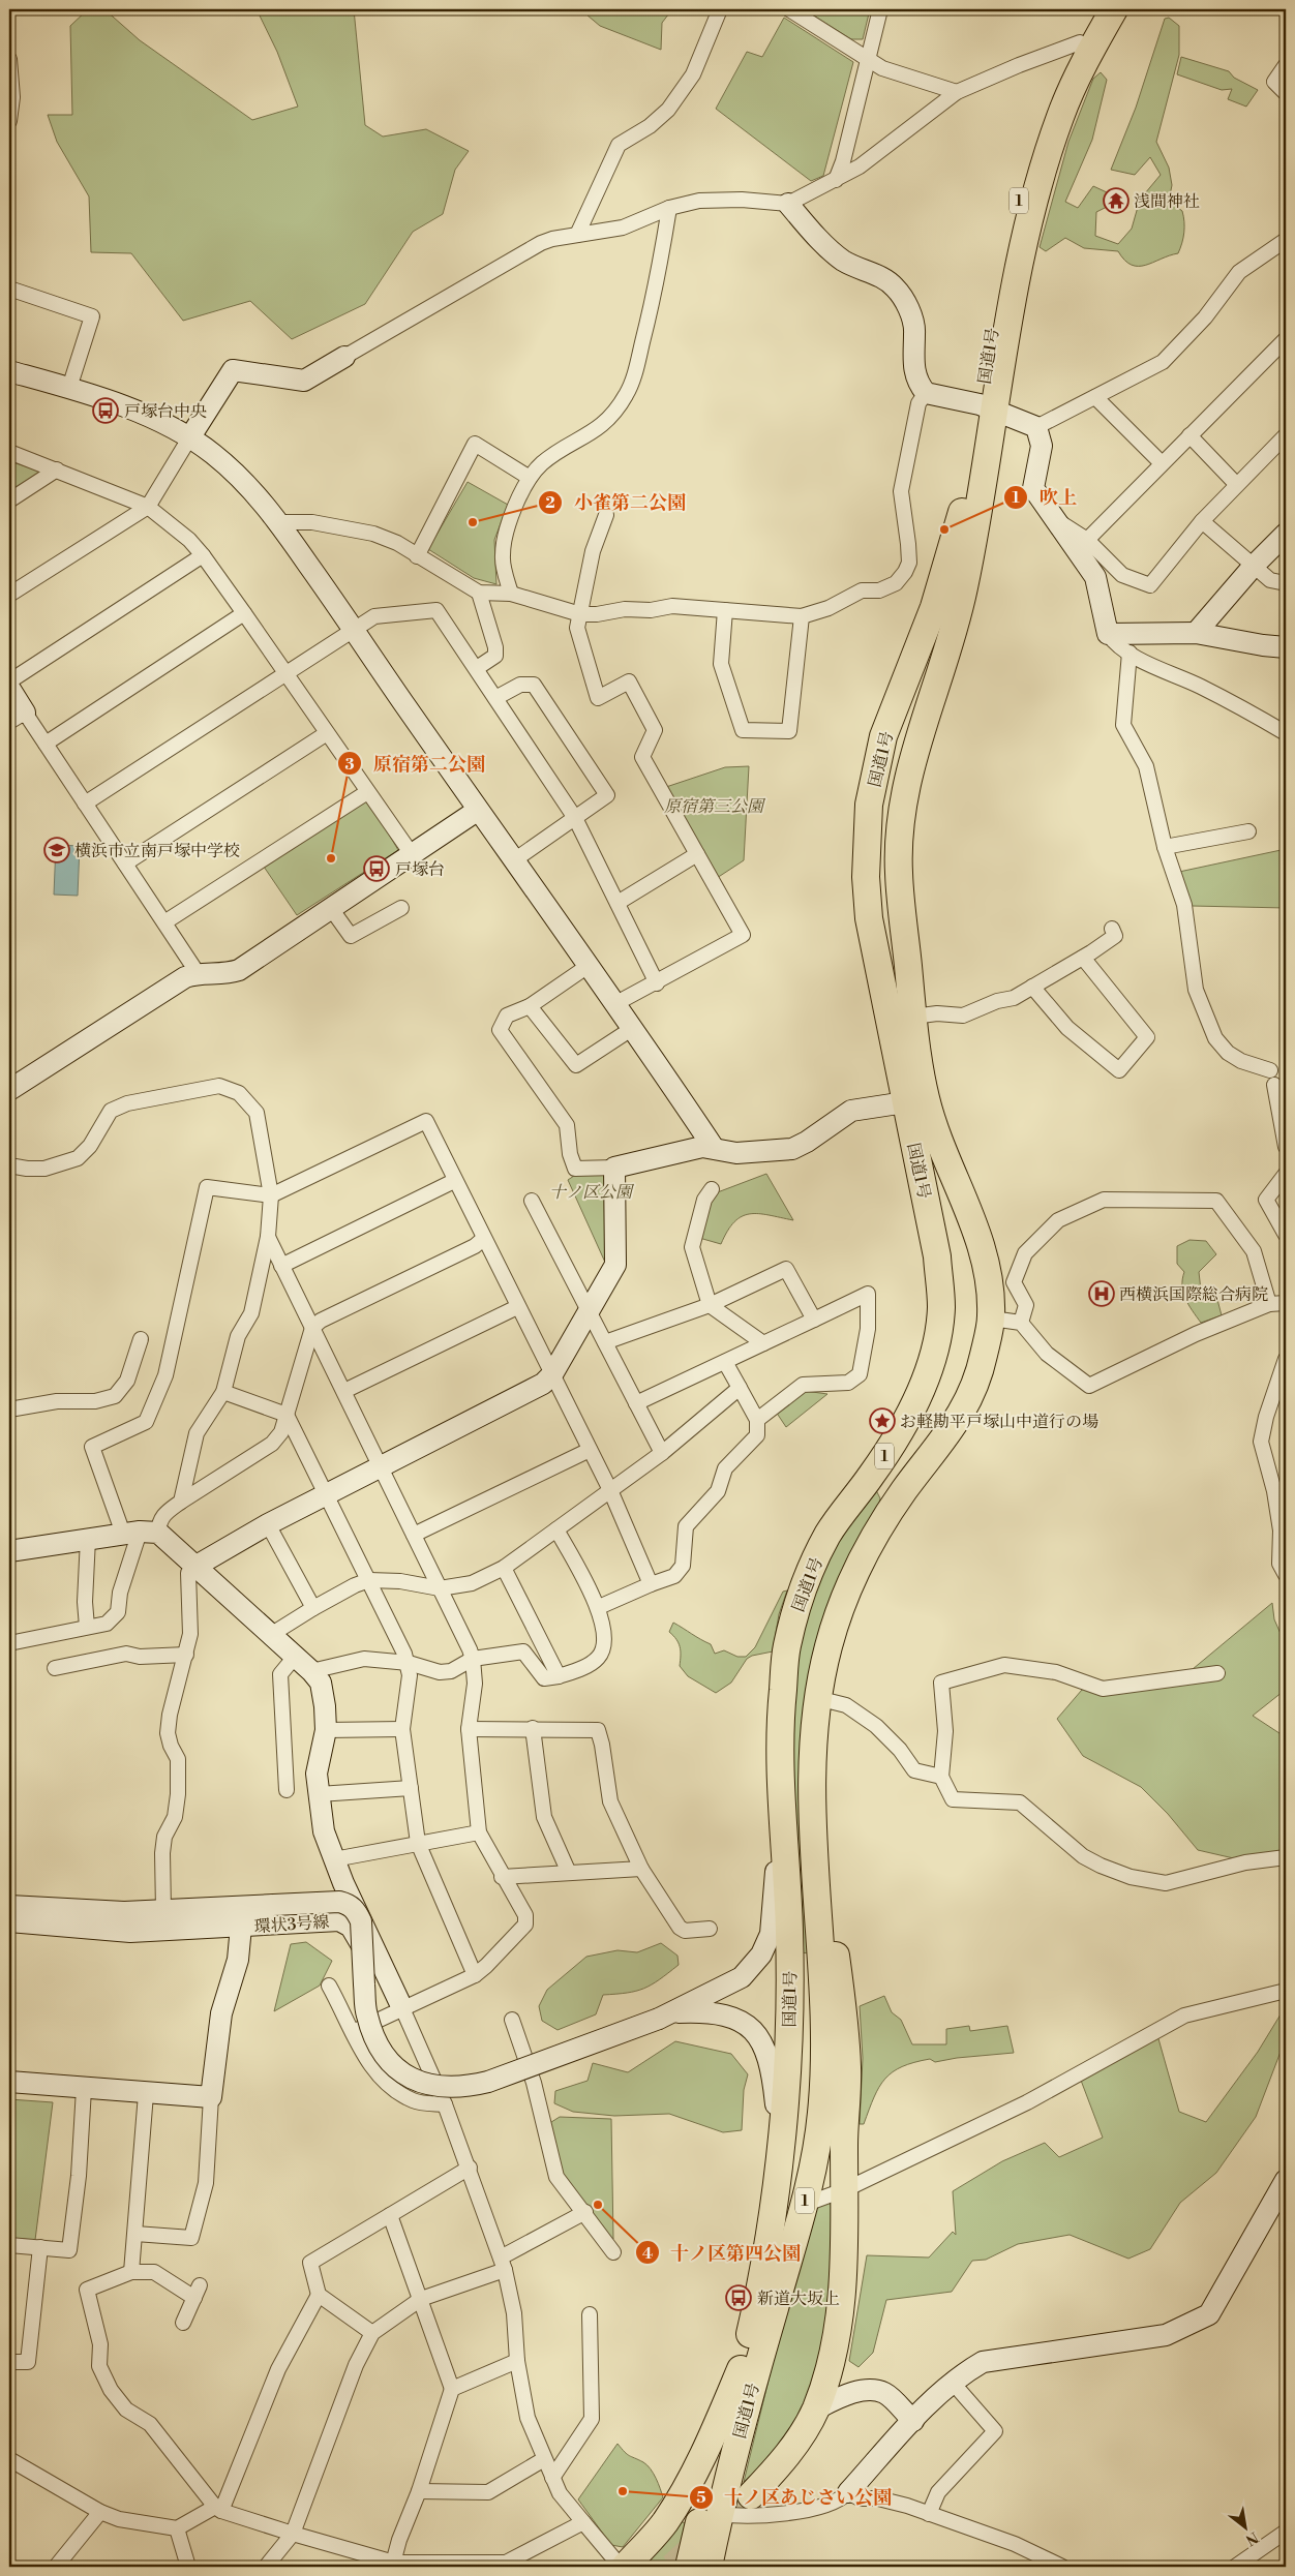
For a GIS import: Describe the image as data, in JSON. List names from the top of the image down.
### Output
{
  "streets": {
    "highway": ["1", "国道1号"],
    "street": ["環状3号線"]
  },
  "parks": ["原宿第三公園", "十ノ区公園"],
  "places": {
    "temple": ["浅間神社"],
    "bus stop": ["戸塚台中央", "戸塚台", "新道大坂上"],
    "other": [
      "小雀第二公園",
      "吹上",
      "原宿第二公園",
      "十ノ区第四公園",
      "十ノ区あじさい公園"
    ],
    "school or university": ["横浜市立南戸塚中学校"],
    "hospital": ["西横浜国際総合病院"],
    "place": ["お軽勘平戸塚山中道行の場"]
  },
  "north": "bottom right"
}
